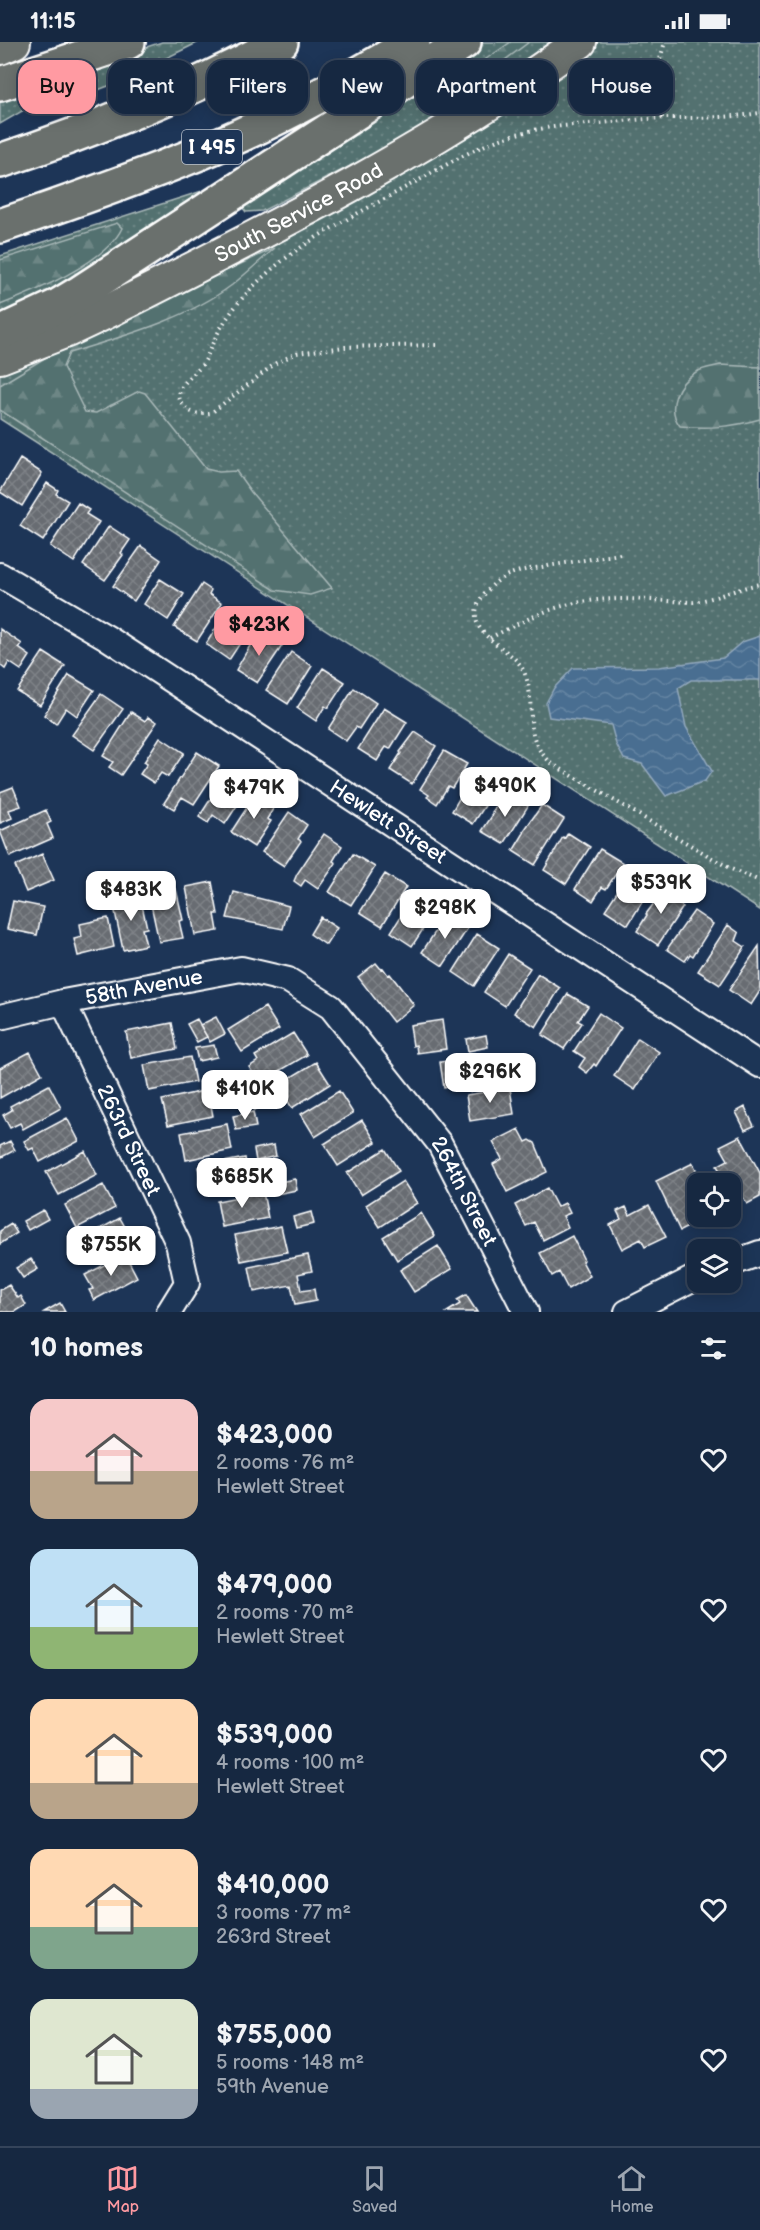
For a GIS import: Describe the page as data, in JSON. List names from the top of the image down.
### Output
{
  "streets": {
    "highway": ["I 495"],
    "main road": ["South Service Road"],
    "street": [
      "Hewlett Street",
      "58th Avenue",
      "263rd Street",
      "264th Street"
    ]
  },
  "crossings": [
    ["58th Avenue", "263rd Street"],
    ["58th Avenue", "264th Street"]
  ],
  "page": {
    "status": "11:15",
    "chip": [
      "Buy",
      "Rent",
      "Filters",
      "New",
      "Apartment",
      "House"
    ],
    "price": [
      "$423K",
      "$490K",
      "$479K",
      "$539K",
      "$483K",
      "$298K",
      "$296K",
      "$410K",
      "$685K",
      "$755K"
    ],
    "heading": "10 homes",
    "list": [
      {
        "name": "$423,000",
        "note": "2 rooms · 76 m² · Hewlett Street"
      },
      {
        "name": "$479,000",
        "note": "2 rooms · 70 m² · Hewlett Street"
      },
      {
        "name": "$539,000",
        "note": "4 rooms · 100 m² · Hewlett Street"
      },
      {
        "name": "$410,000",
        "note": "3 rooms · 77 m² · 263rd Street"
      },
      {
        "name": "$755,000",
        "note": "5 rooms · 148 m² · 59th Avenue"
      }
    ],
    "tabs": ["Map", "Saved", "Home"]
  }
}
